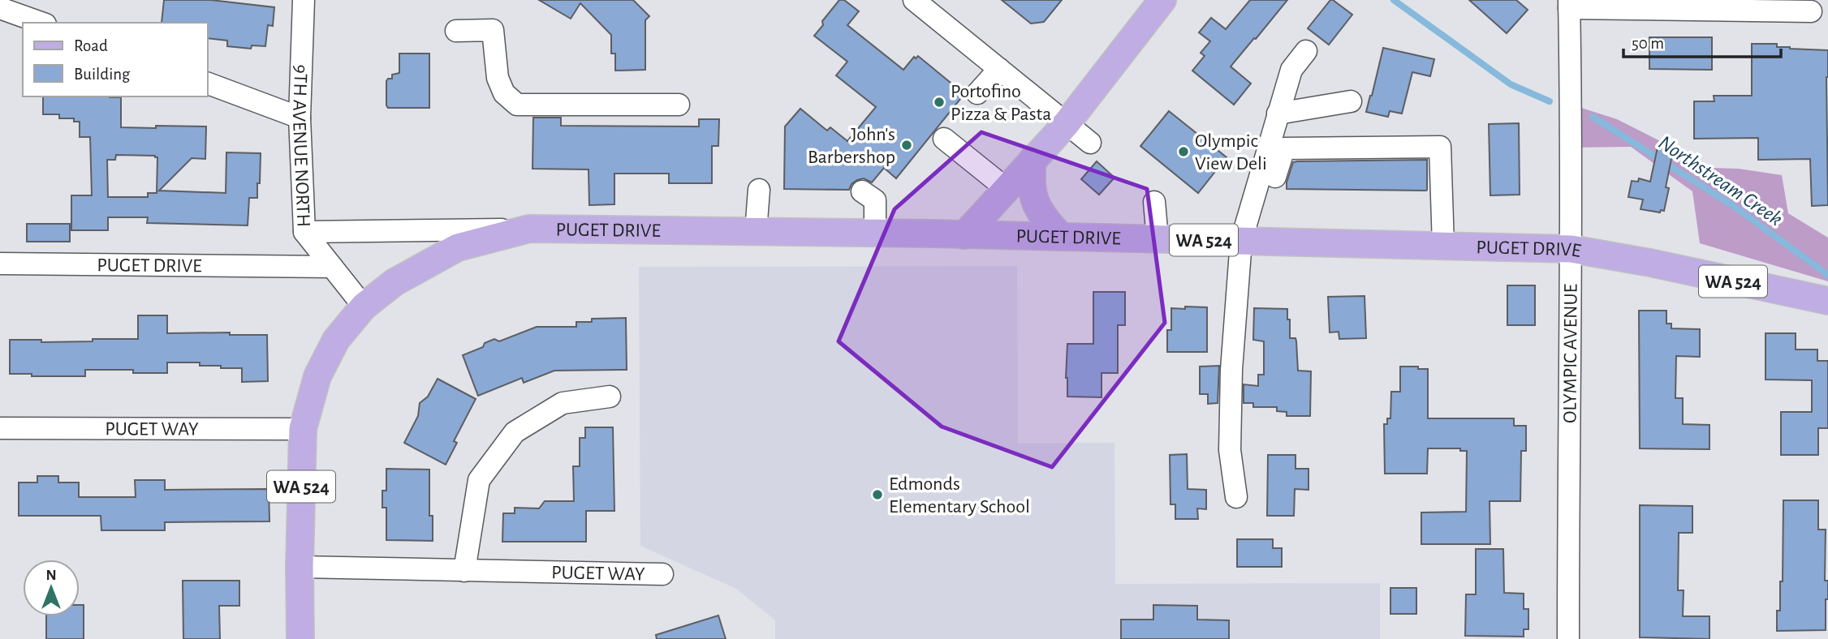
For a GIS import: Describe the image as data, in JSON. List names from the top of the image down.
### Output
{
  "streets": {
    "main road": ["PUGET DRIVE", "WA 524"],
    "street": ["9TH AVENUE NORTH", "OLYMPIC AVENUE", "PUGET WAY"]
  },
  "crossings": [
    ["9TH AVENUE NORTH", "PUGET DRIVE"],
    ["9TH AVENUE NORTH", "WA 524"],
    ["PUGET DRIVE", "WA 524"],
    ["PUGET DRIVE", "OLYMPIC AVENUE"],
    ["WA 524", "PUGET WAY"]
  ],
  "water": ["Northstream Creek"],
  "places": [
    "Portofino Pizza & Pasta",
    "John's Barbershop",
    "Olympic View Deli",
    "Edmonds Elementary School"
  ],
  "legend": ["Road", "Building"],
  "scale_bar": "50 m",
  "north": "top"
}
